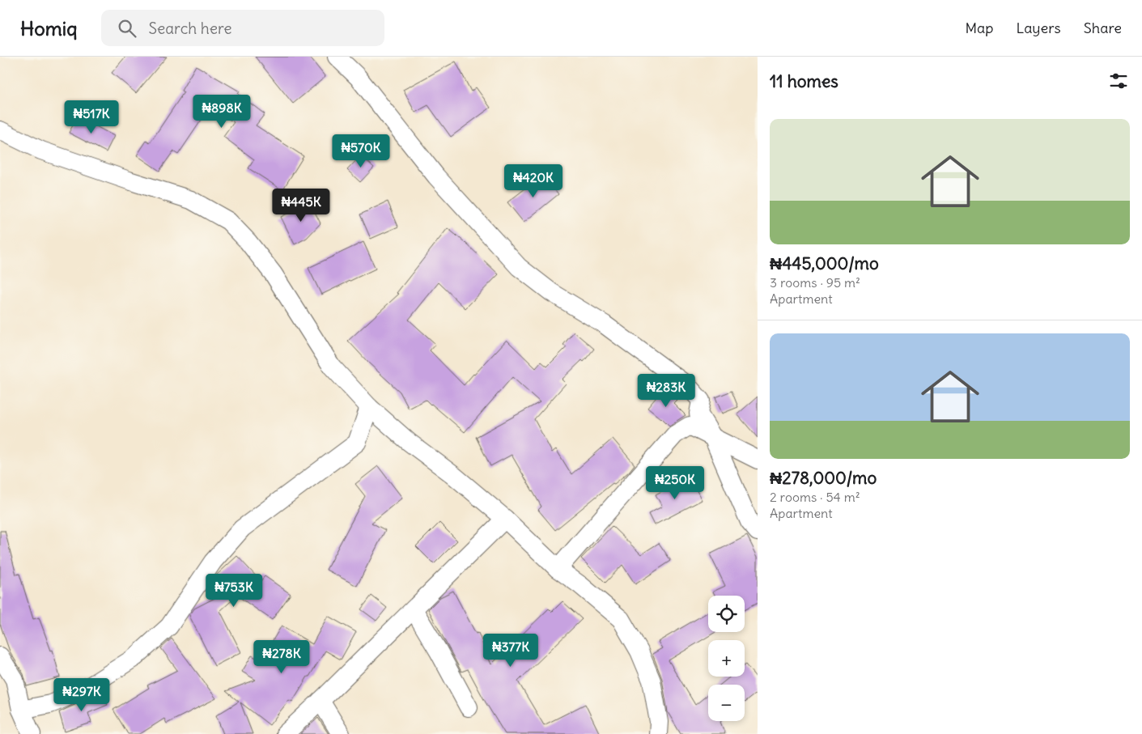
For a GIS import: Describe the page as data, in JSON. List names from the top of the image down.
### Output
{
  "page": {
    "header": "Homiq",
    "search": "Search here",
    "nav": ["Map", "Layers", "Share"],
    "heading": "11 homes",
    "price": [
      "₦898K",
      "₦517K",
      "₦570K",
      "₦420K",
      "₦445K",
      "₦283K",
      "₦250K",
      "₦753K",
      "₦377K",
      "₦278K",
      "₦297K"
    ],
    "list": [
      {
        "name": "₦445,000/mo",
        "note": "3 rooms · 95 m² · Apartment"
      },
      {
        "name": "₦278,000/mo",
        "note": "2 rooms · 54 m² · Apartment"
      }
    ],
    "map_buttons": ["+", "−"]
  }
}
